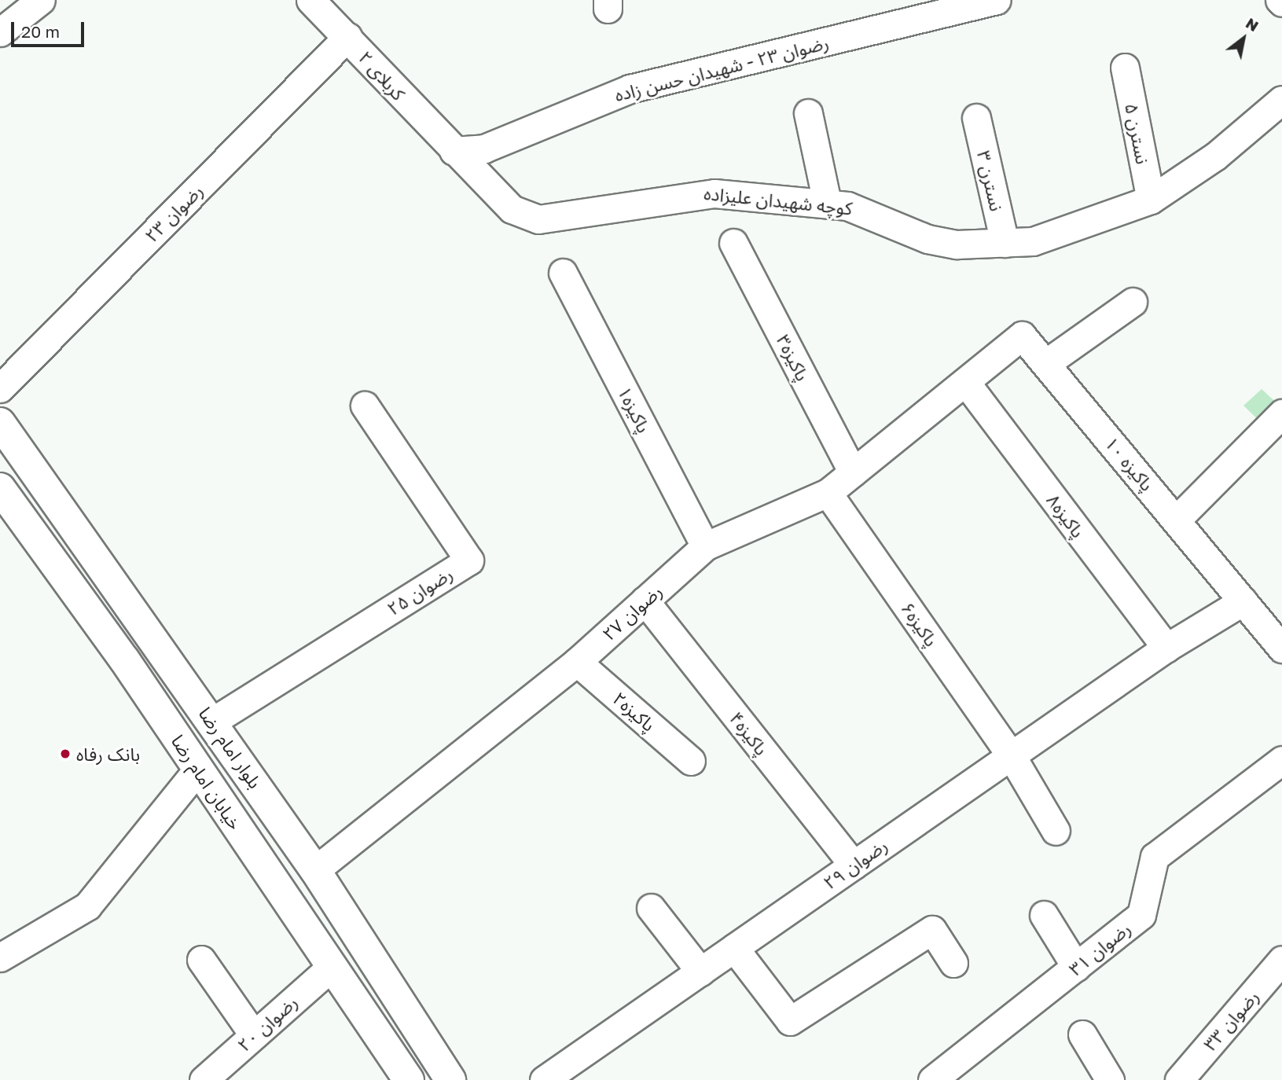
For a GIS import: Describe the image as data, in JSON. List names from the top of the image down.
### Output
{
  "streets": {
    "main road": ["بلوار امام رضا", "خیابان امام رضا"],
    "street": [
      "رضوان ۲۳ - شهیدان حسن زاده",
      "کربلای ۲",
      "نسترن ۵",
      "نسترن ۳",
      "کوچه شهیدان علیزاده",
      "رضوان ۲۳",
      "پاکیزه۳",
      "پاکیزه۱",
      "پاکیزه ۱۰",
      "پاکیزه۸",
      "رضوان ۲۵",
      "رضوان ۲۷",
      "پاکیزه۶",
      "پاکیزه۲",
      "پاکیزه۴",
      "رضوان ۲۹",
      "رضوان ۳۱",
      "رضوان ۳۳",
      "رضوان ۲۰"
    ]
  },
  "crossings": [
    ["رضوان ۲۳ - شهیدان حسن زاده", "کربلای ۲"],
    ["رضوان ۲۳ - شهیدان حسن زاده", "کوچه شهیدان علیزاده"],
    ["کربلای ۲", "کوچه شهیدان علیزاده"],
    ["کربلای ۲", "رضوان ۲۳"],
    ["نسترن ۵", "کوچه شهیدان علیزاده"],
    ["نسترن ۳", "کوچه شهیدان علیزاده"],
    ["پاکیزه۳", "رضوان ۲۷"],
    ["پاکیزه۱", "رضوان ۲۷"],
    ["پاکیزه ۱۰", "پاکیزه۸"],
    ["پاکیزه ۱۰", "رضوان ۲۷"],
    ["پاکیزه ۱۰", "رضوان ۲۹"],
    ["پاکیزه۸", "رضوان ۲۷"],
    ["پاکیزه۸", "رضوان ۲۹"],
    ["رضوان ۲۵", "بلوار امام رضا"],
    ["رضوان ۲۷", "پاکیزه۶"],
    ["رضوان ۲۷", "پاکیزه۲"],
    ["رضوان ۲۷", "پاکیزه۴"],
    ["رضوان ۲۷", "بلوار امام رضا"],
    ["پاکیزه۶", "رضوان ۲۹"],
    ["پاکیزه۴", "رضوان ۲۹"],
    ["خیابان امام رضا", "رضوان ۲۰"]
  ],
  "places": ["بانک رفاه"],
  "scale_bar": "20 m",
  "north": "top right"
}
